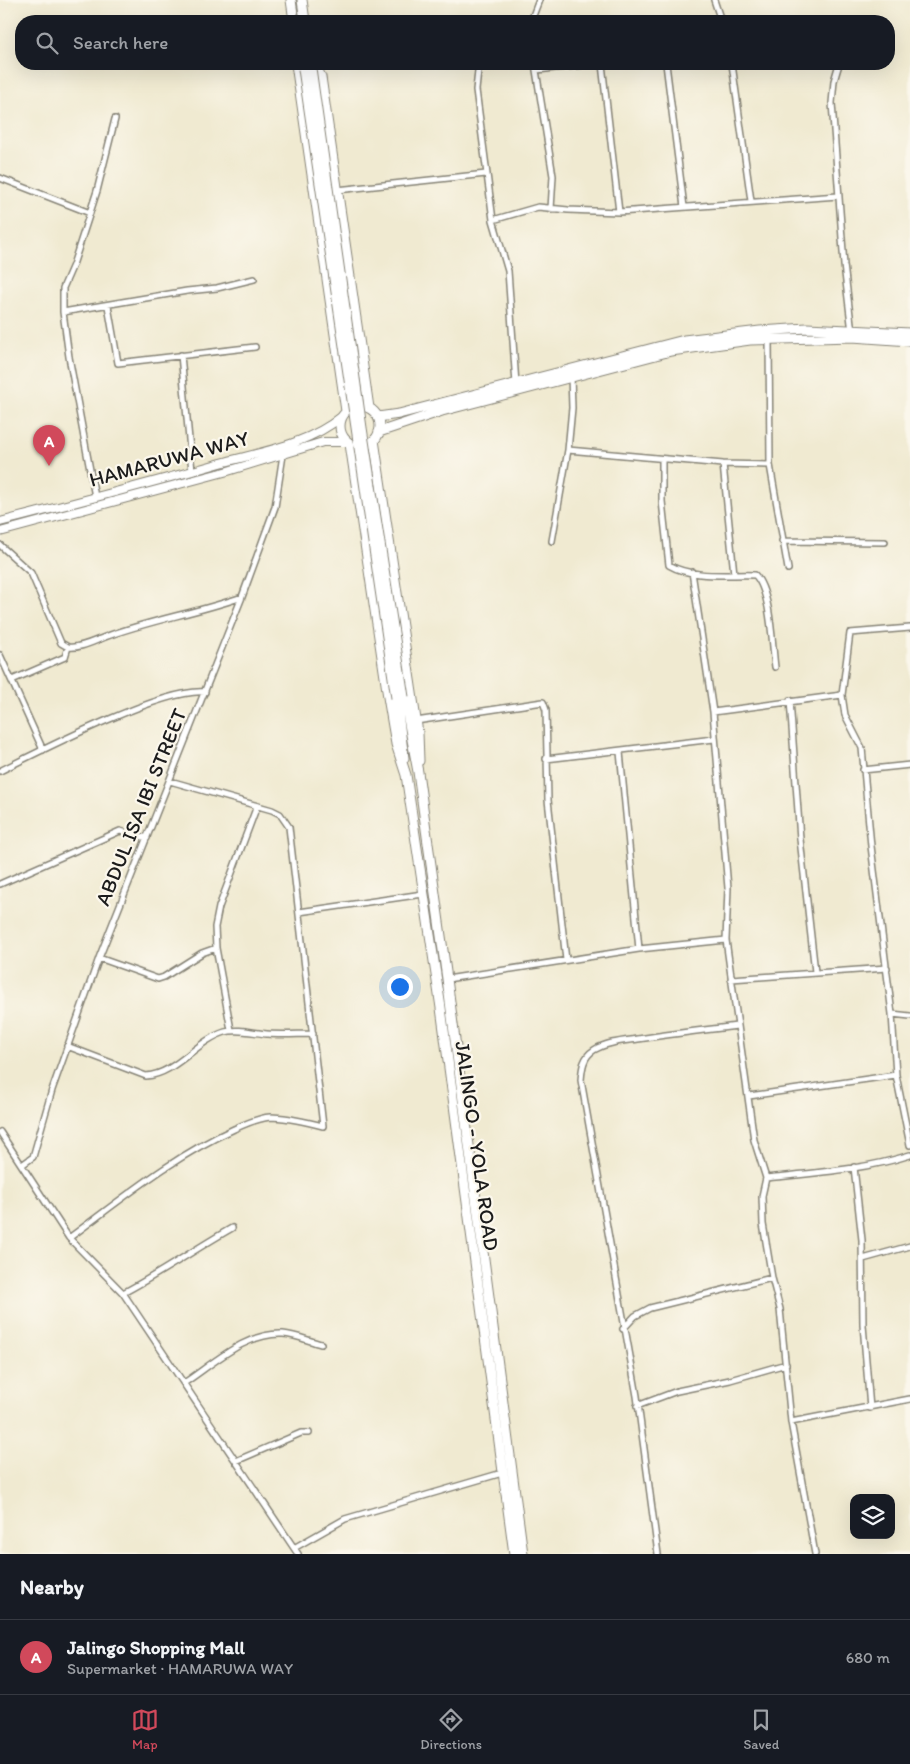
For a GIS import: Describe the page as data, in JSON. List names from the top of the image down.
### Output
{
  "streets": {
    "main road": ["HAMARUWA WAY", "JALINGO - YOLA ROAD"],
    "street": ["ABDUL ISA IBI STREET"]
  },
  "crossings": [
    ["HAMARUWA WAY", "JALINGO - YOLA ROAD"]
  ],
  "page": {
    "search": "Search here",
    "pins": "A",
    "heading": "Nearby",
    "list": [
      {
        "mark": "A",
        "name": "Jalingo Shopping Mall",
        "note": "Supermarket · HAMARUWA WAY",
        "value": "680 m"
      }
    ],
    "nav": ["Map", "Directions", "Saved"]
  }
}
